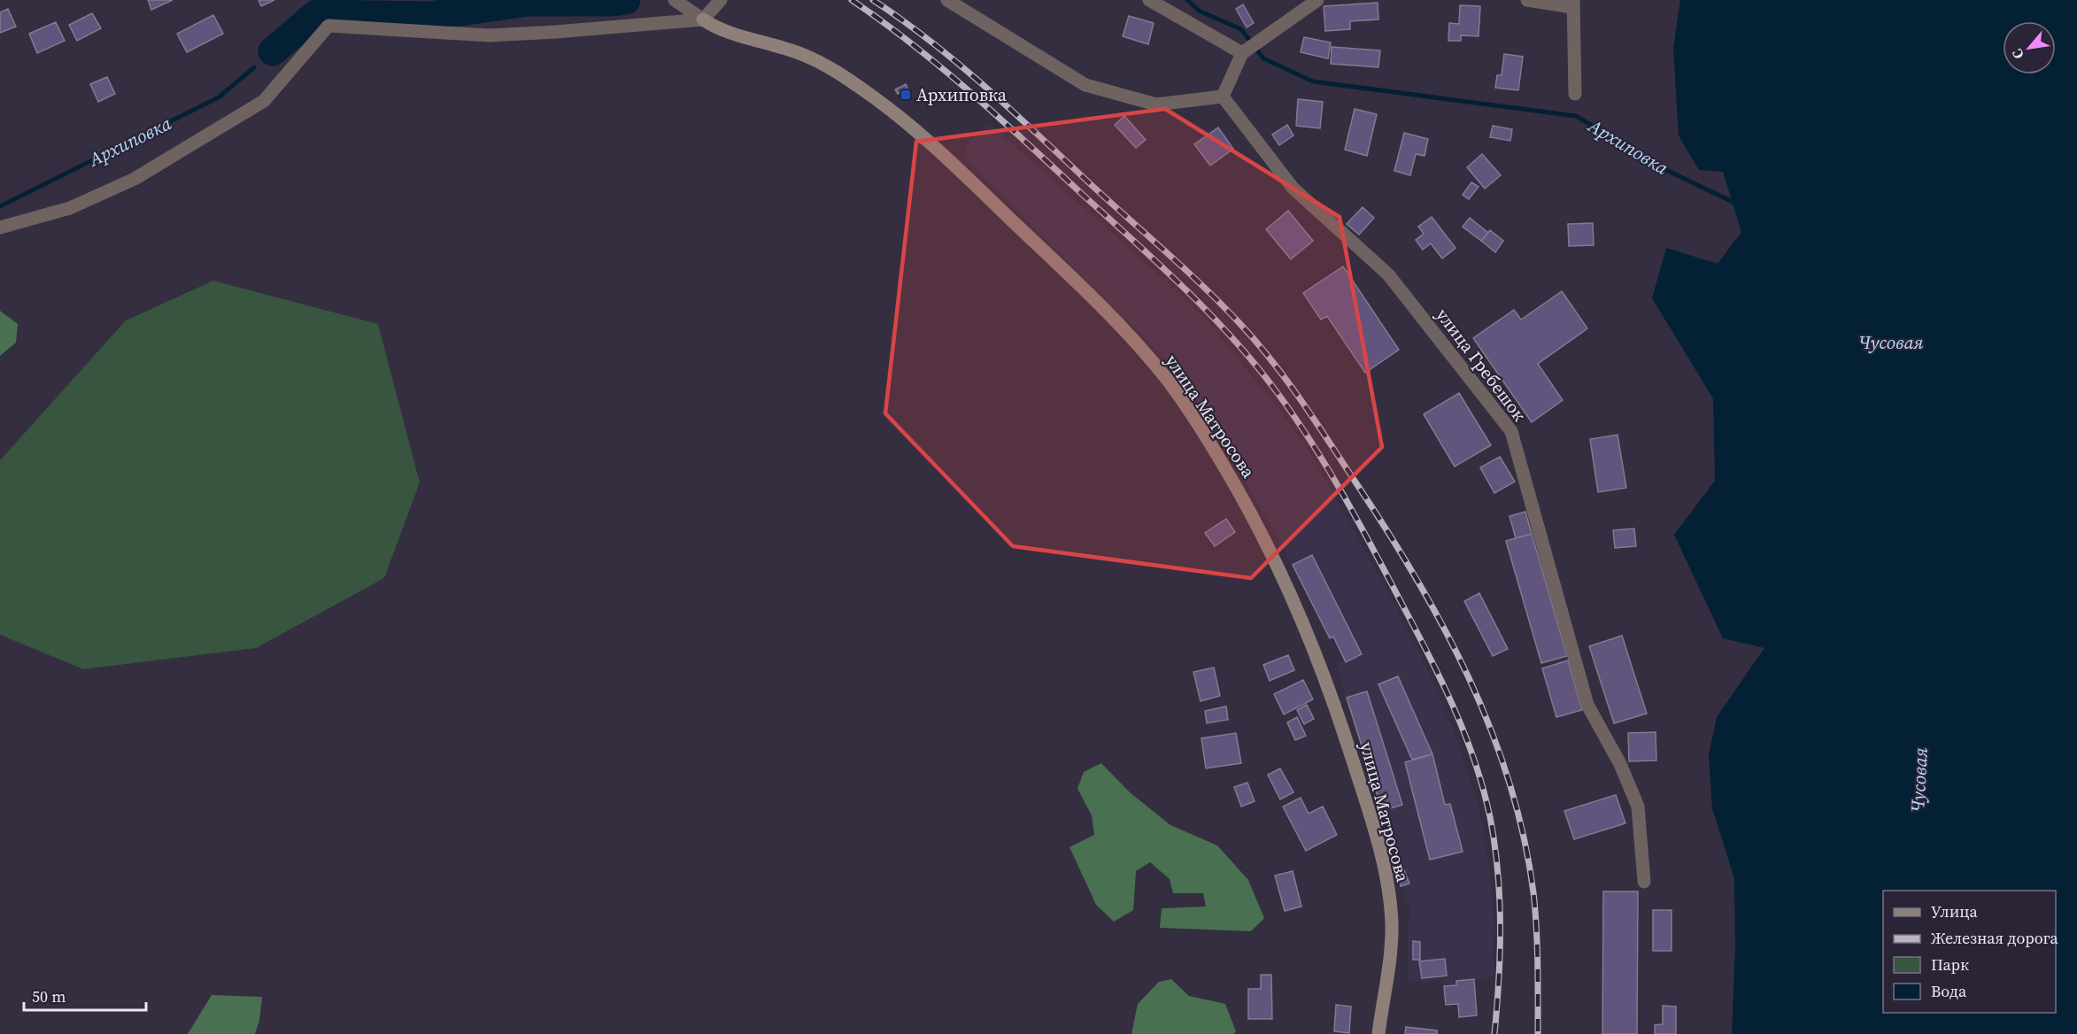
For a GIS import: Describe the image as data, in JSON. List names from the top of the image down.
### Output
{
  "streets": {
    "street": ["улица Гребешок", "улица Матросова"]
  },
  "water": ["Архиповка", "Чусовая"],
  "places": {
    "transit": ["Архиповка"]
  },
  "legend": [
    "Улица",
    "Железная дорога",
    "Парк",
    "Вода"
  ],
  "scale_bar": "50 m",
  "north": "bottom left"
}
